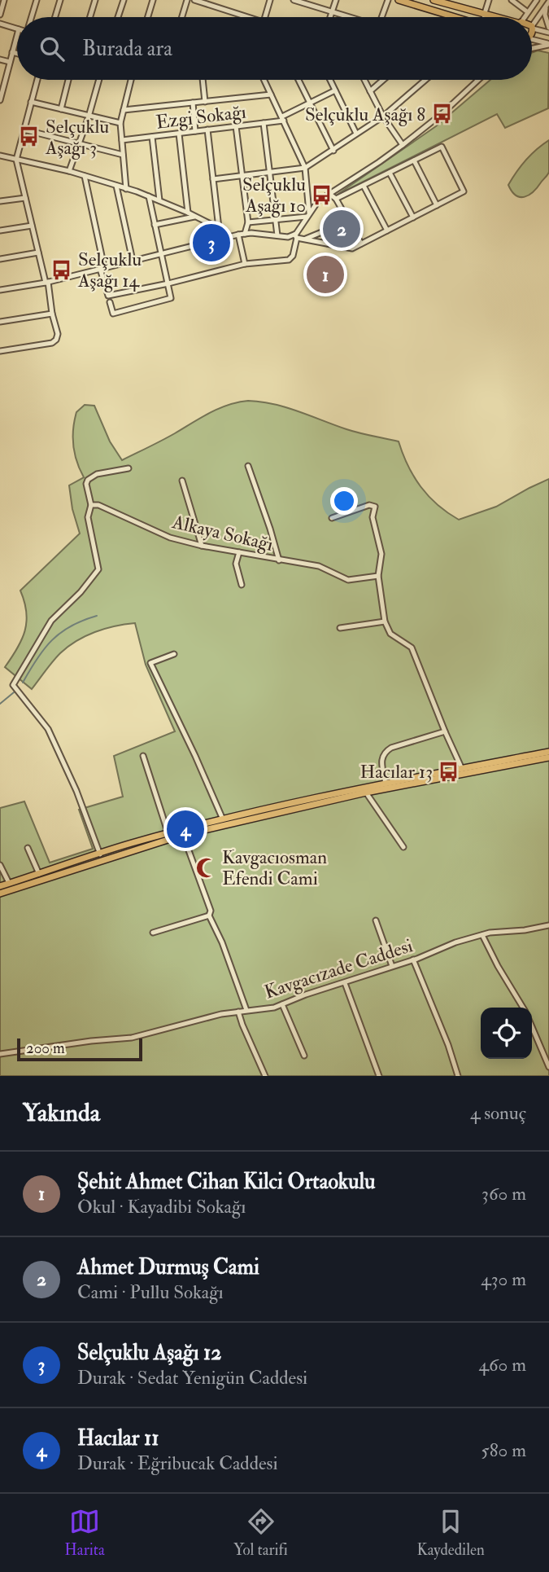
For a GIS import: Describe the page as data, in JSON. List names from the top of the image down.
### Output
{
  "streets": {
    "street": ["Ezgi Sokağı", "Alkaya Sokağı", "Kavgacızade Caddesi"]
  },
  "places": {
    "bus stop": [
      "Selçuklu Aşağı 8",
      "Selçuklu Aşağı 3",
      "Selçuklu Aşağı 10",
      "Selçuklu Aşağı 14",
      "Hacılar 13"
    ],
    "mosque": ["Kavgacıosman Efendi Cami"]
  },
  "scale_bar": "200 m",
  "page": {
    "search": "Burada ara",
    "pins": [
      "2",
      "3",
      "1",
      "4"
    ],
    "scale": "200 m",
    "heading": ["Yakında", "4 sonuç"],
    "list": [
      {
        "mark": "1",
        "name": "Şehit Ahmet Cihan Kilci Ortaokulu",
        "note": "Okul · Kayadibi Sokağı",
        "value": "360 m"
      },
      {
        "mark": "2",
        "name": "Ahmet Durmuş Cami",
        "note": "Cami · Pullu Sokağı",
        "value": "430 m"
      },
      {
        "mark": "3",
        "name": "Selçuklu Aşağı 12",
        "note": "Durak · Sedat Yenigün Caddesi",
        "value": "460 m"
      },
      {
        "mark": "4",
        "name": "Hacılar 11",
        "note": "Durak · Eğribucak Caddesi",
        "value": "580 m"
      }
    ],
    "nav": ["Harita", "Yol tarifi", "Kaydedilen"]
  }
}
